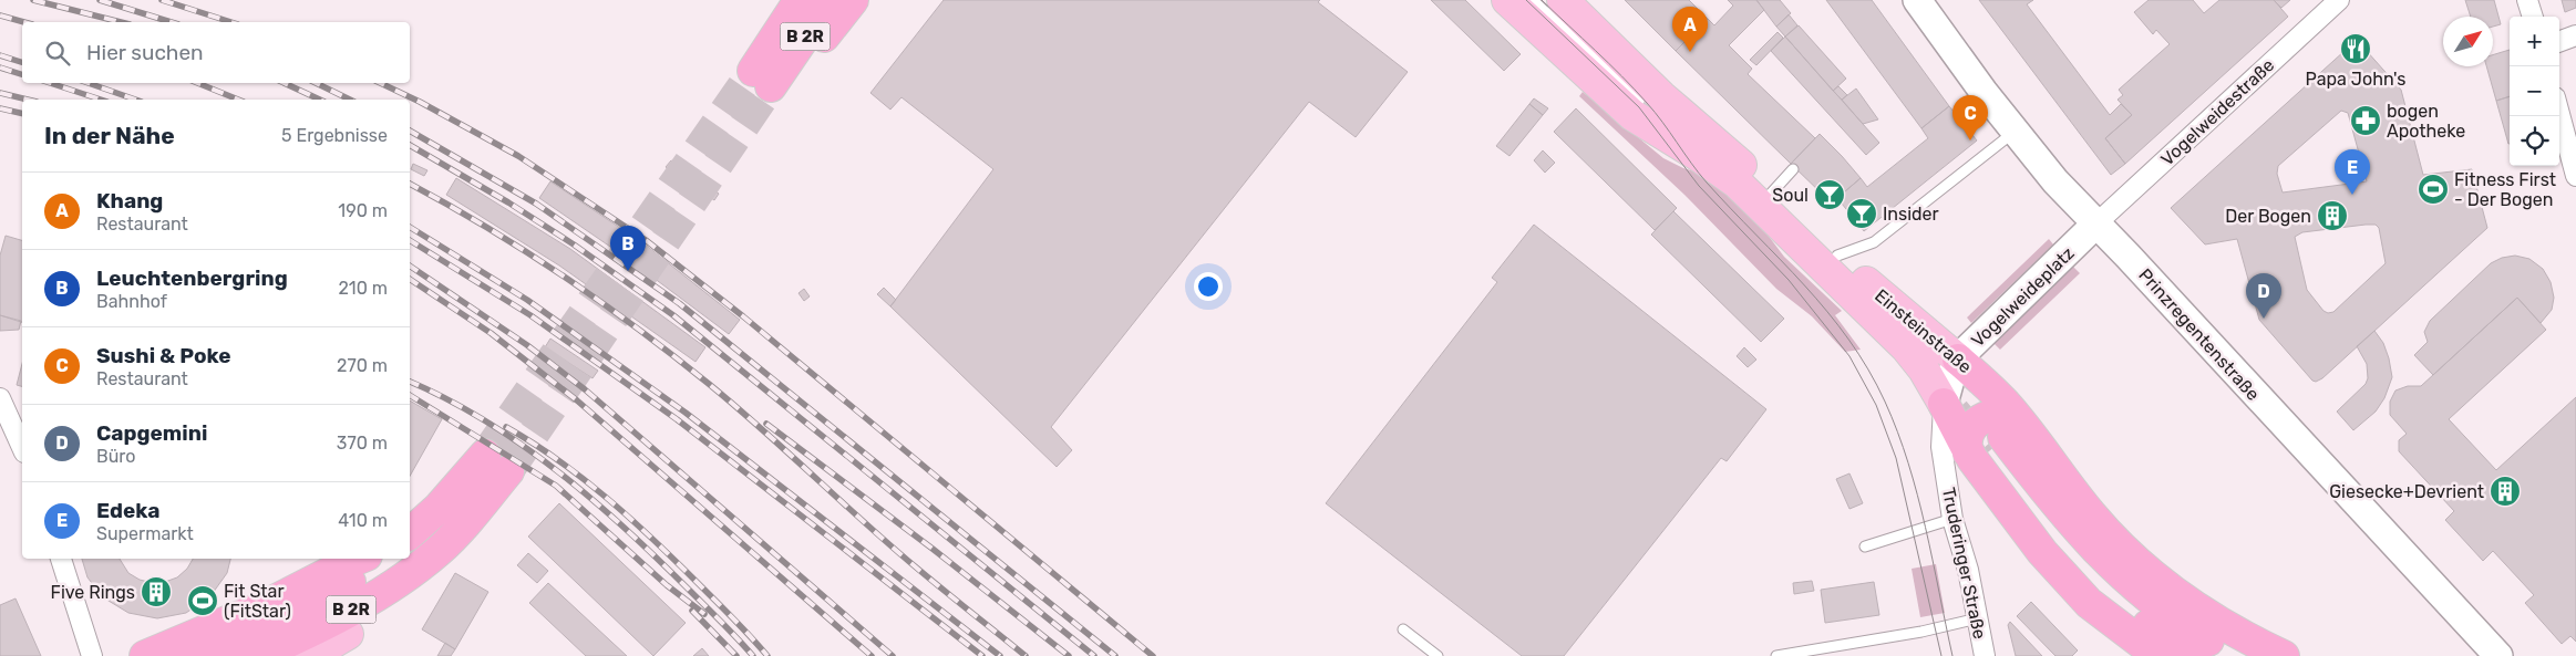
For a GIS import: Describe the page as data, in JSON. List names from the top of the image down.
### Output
{
  "streets": {
    "highway": ["B 2R", "Einsteinstraße"],
    "main road": ["Vogelweideplatz", "Prinzregentenstraße"],
    "street": ["Vogelweidestraße", "Truderinger Straße"]
  },
  "crossings": [
    ["Vogelweidestraße", "Vogelweideplatz"],
    ["Vogelweidestraße", "Prinzregentenstraße"],
    ["Vogelweideplatz", "Einsteinstraße"],
    ["Vogelweideplatz", "Prinzregentenstraße"],
    ["Vogelweideplatz", "Truderinger Straße"],
    ["Einsteinstraße", "Truderinger Straße"]
  ],
  "places": {
    "restaurant": ["Papa John's"],
    "pharmacy": ["bogen Apotheke"],
    "sports": ["Fitness First - Der Bogen", "Fit Star (FitStar)"],
    "bar": ["Soul", "Insider"],
    "building": ["Der Bogen", "Giesecke+Devrient", "Five Rings"]
  },
  "north": "top right",
  "page": {
    "pins": [
      "A",
      "C",
      "E",
      "B",
      "D"
    ],
    "map_buttons": ["+", "−"],
    "search": "Hier suchen",
    "heading": ["In der Nähe", "5 Ergebnisse"],
    "list": [
      {
        "mark": "A",
        "name": "Khang",
        "note": "Restaurant",
        "value": "190 m"
      },
      {
        "mark": "B",
        "name": "Leuchtenbergring",
        "note": "Bahnhof",
        "value": "210 m"
      },
      {
        "mark": "C",
        "name": "Sushi & Poke",
        "note": "Restaurant",
        "value": "270 m"
      },
      {
        "mark": "D",
        "name": "Capgemini",
        "note": "Büro",
        "value": "370 m"
      },
      {
        "mark": "E",
        "name": "Edeka",
        "note": "Supermarkt",
        "value": "410 m"
      }
    ]
  }
}
